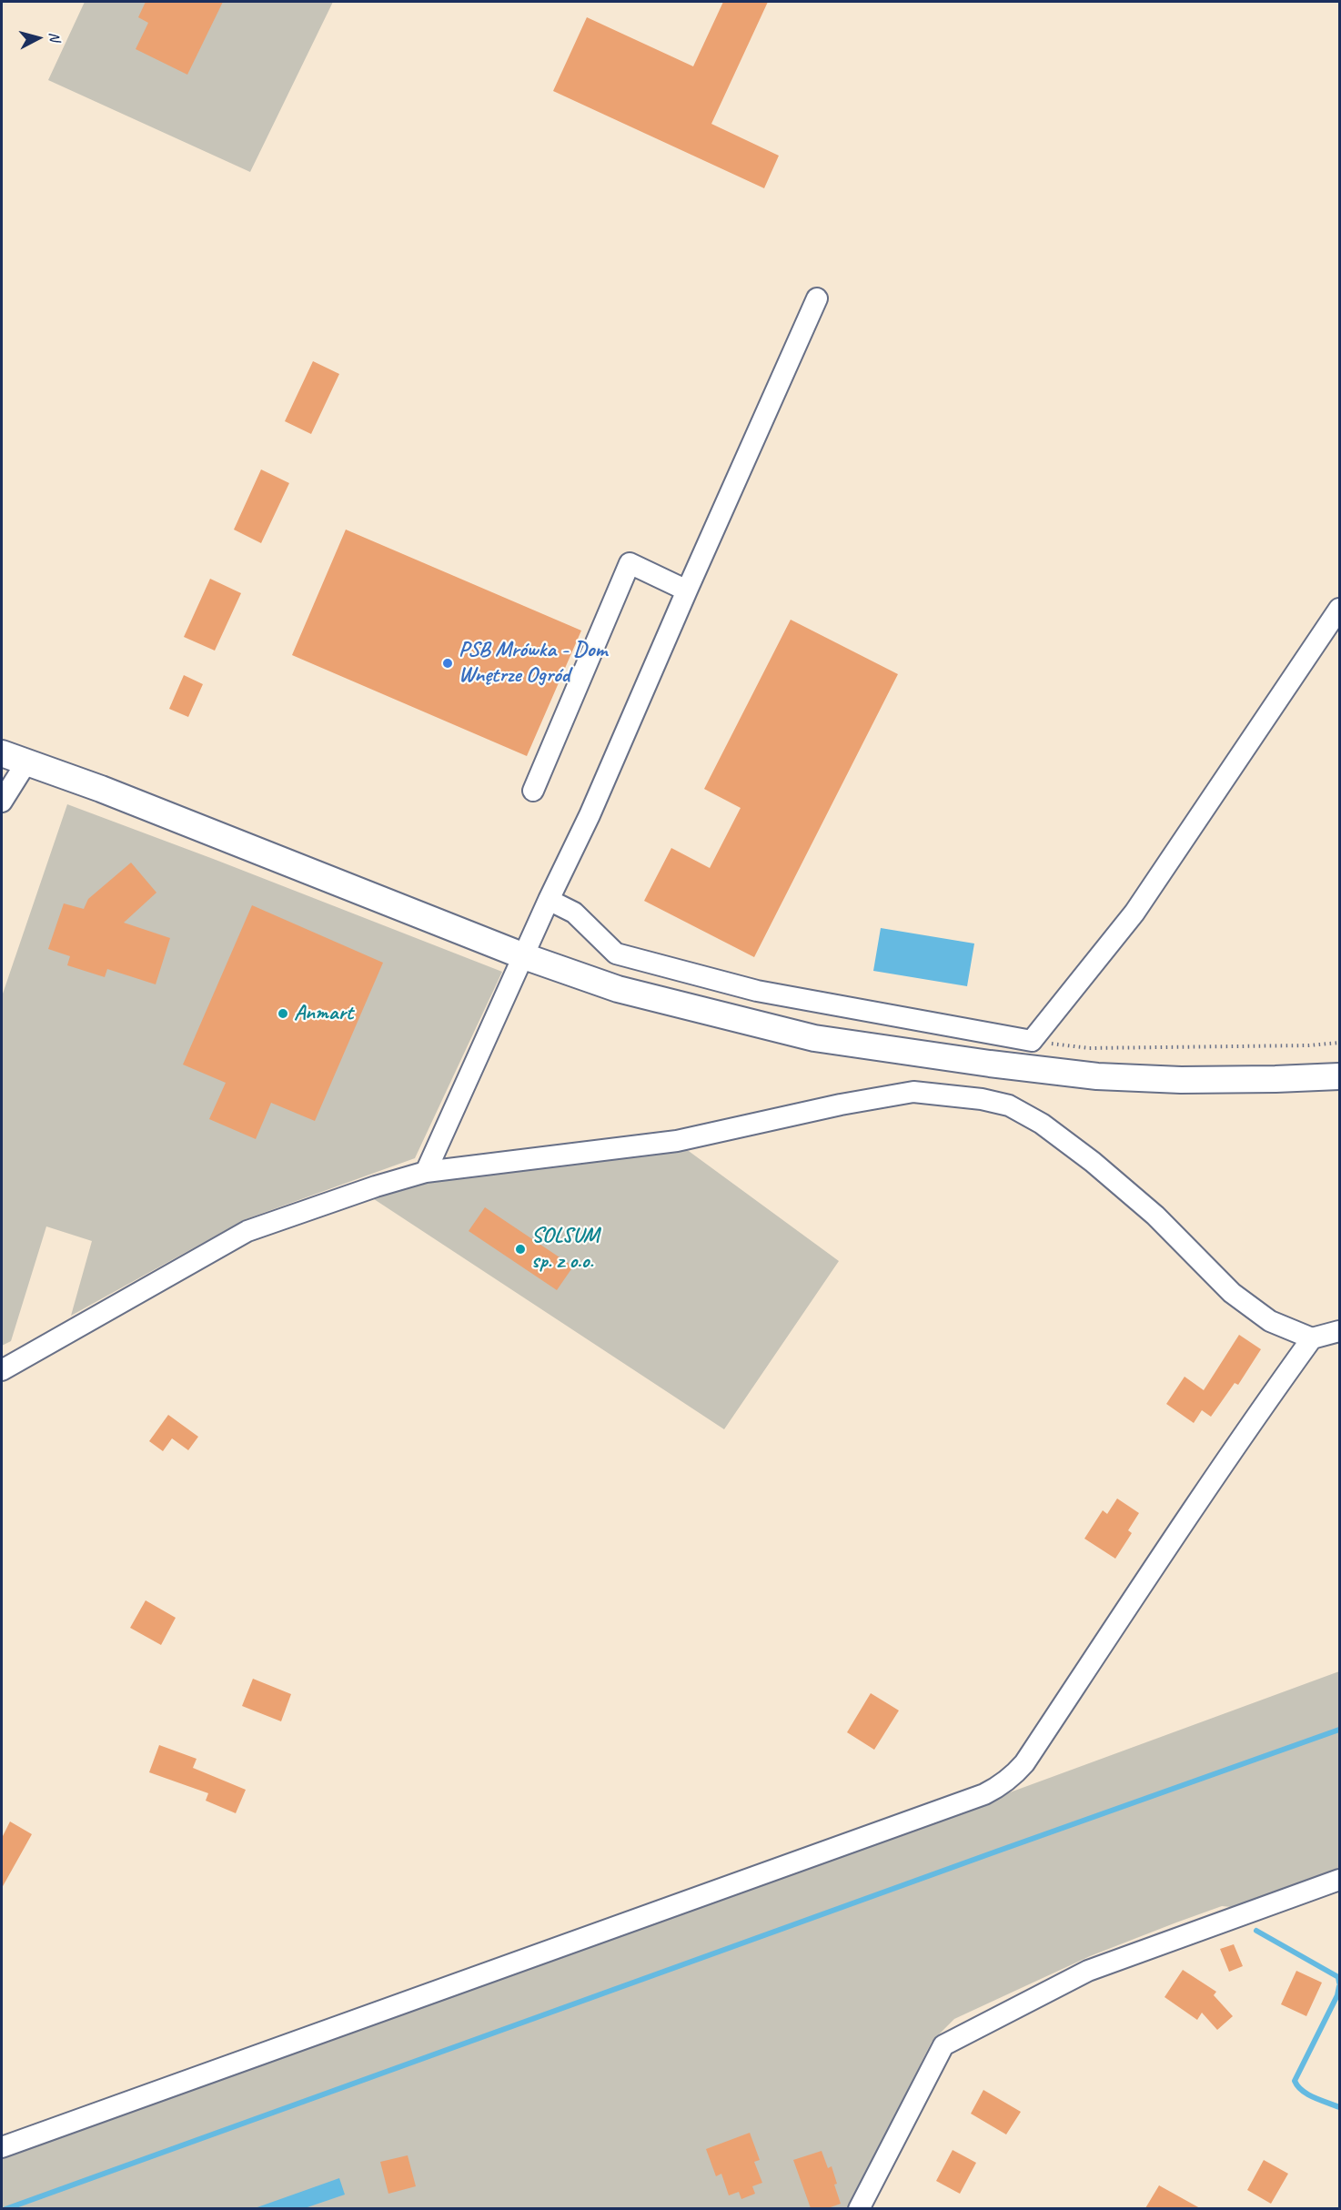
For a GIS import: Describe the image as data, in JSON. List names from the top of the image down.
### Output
{
  "places": ["PSB Mrówka - Dom Wnętrze Ogród", "Anmart", "SOLSUM sp. z o.o."],
  "north": "right"
}
